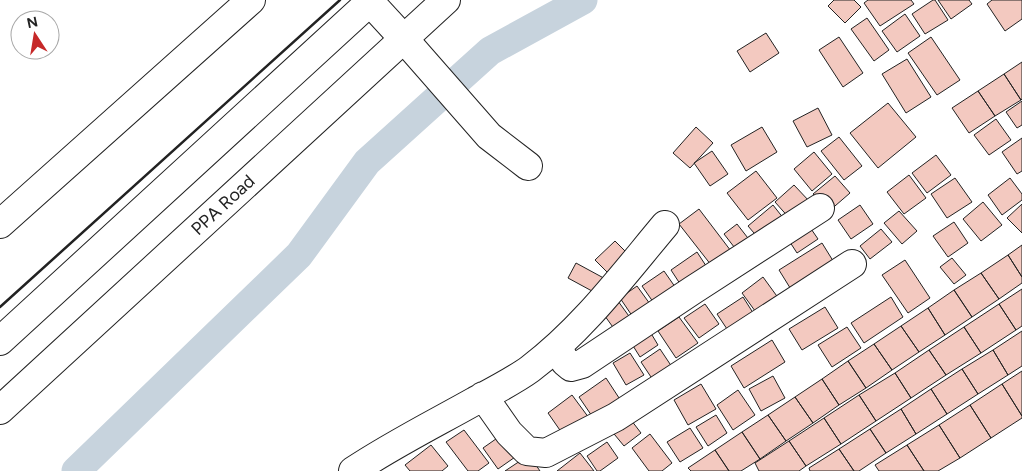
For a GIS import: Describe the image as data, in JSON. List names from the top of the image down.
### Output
{
  "streets": {
    "main road": ["PPA Road"]
  },
  "north": "top"
}
